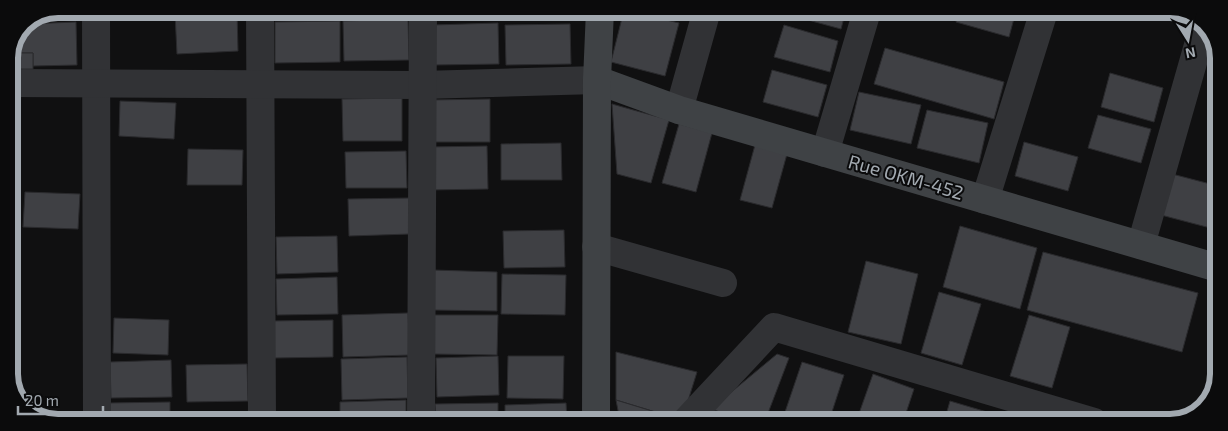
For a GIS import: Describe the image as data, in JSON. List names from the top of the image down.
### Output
{
  "streets": {
    "street": ["Rue OKM-452"]
  },
  "scale_bar": "20 m",
  "north": "bottom"
}
